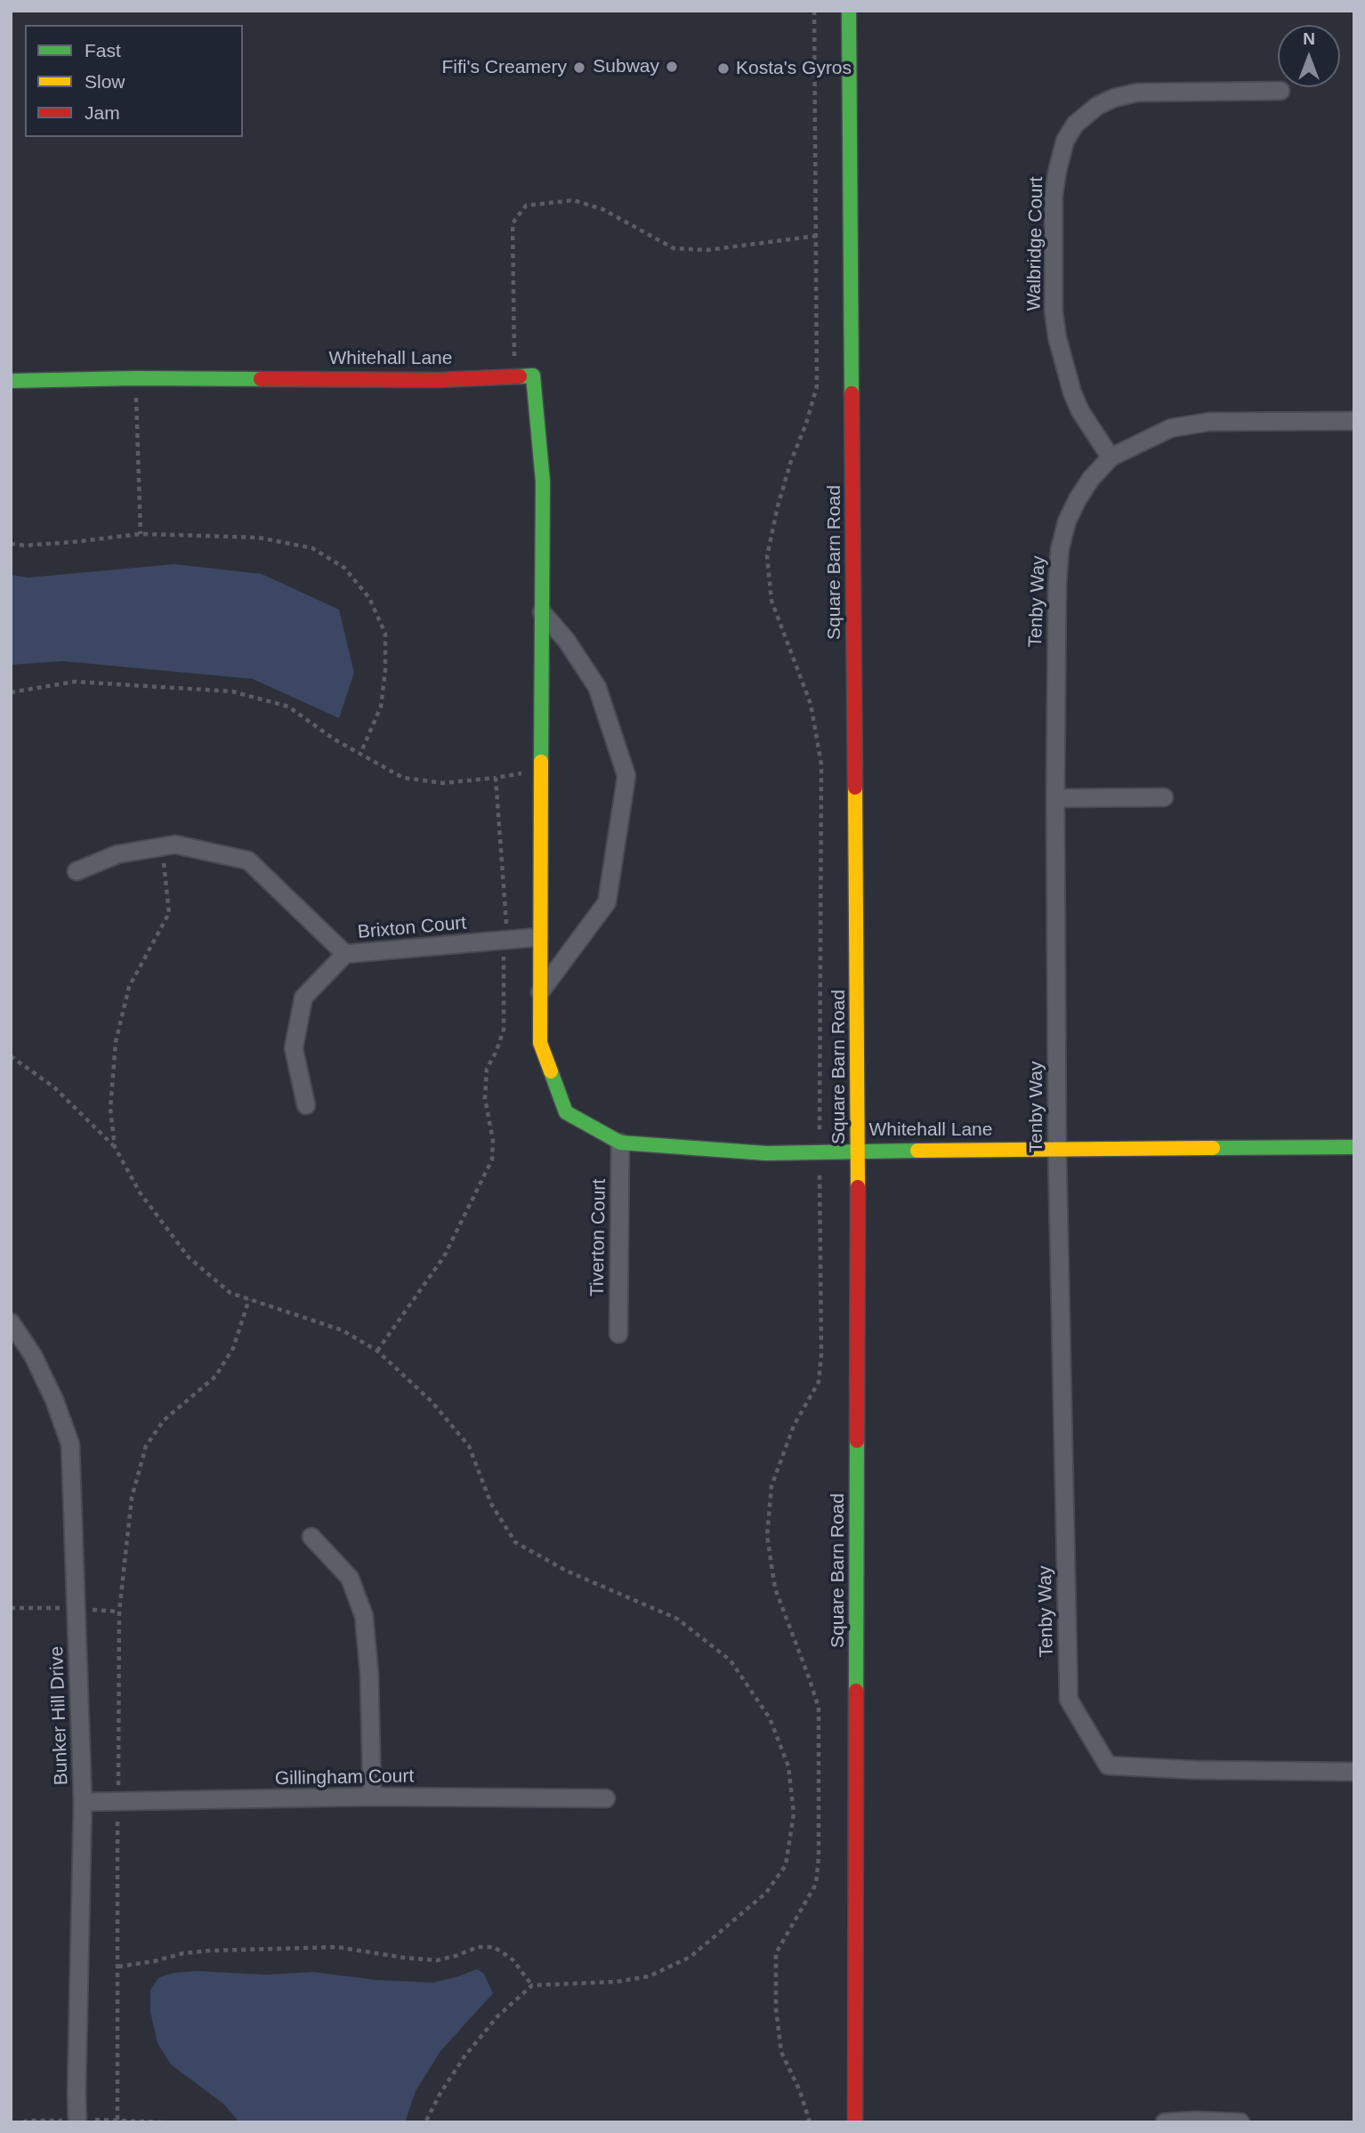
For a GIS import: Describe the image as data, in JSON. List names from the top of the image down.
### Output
{
  "streets": {
    "street": [
      "Walbridge Court",
      "Whitehall Lane",
      "Square Barn Road",
      "Tenby Way",
      "Brixton Court",
      "Tiverton Court",
      "Bunker Hill Drive",
      "Gillingham Court"
    ]
  },
  "crossings": [
    ["Walbridge Court", "Tenby Way"],
    ["Whitehall Lane", "Square Barn Road"],
    ["Whitehall Lane", "Tenby Way"],
    ["Whitehall Lane", "Brixton Court"],
    ["Whitehall Lane", "Tiverton Court"],
    ["Bunker Hill Drive", "Gillingham Court"]
  ],
  "places": ["Subway", "Fifi's Creamery", "Kosta's Gyros"],
  "legend": ["Fast", "Slow", "Jam"],
  "north": "top"
}
